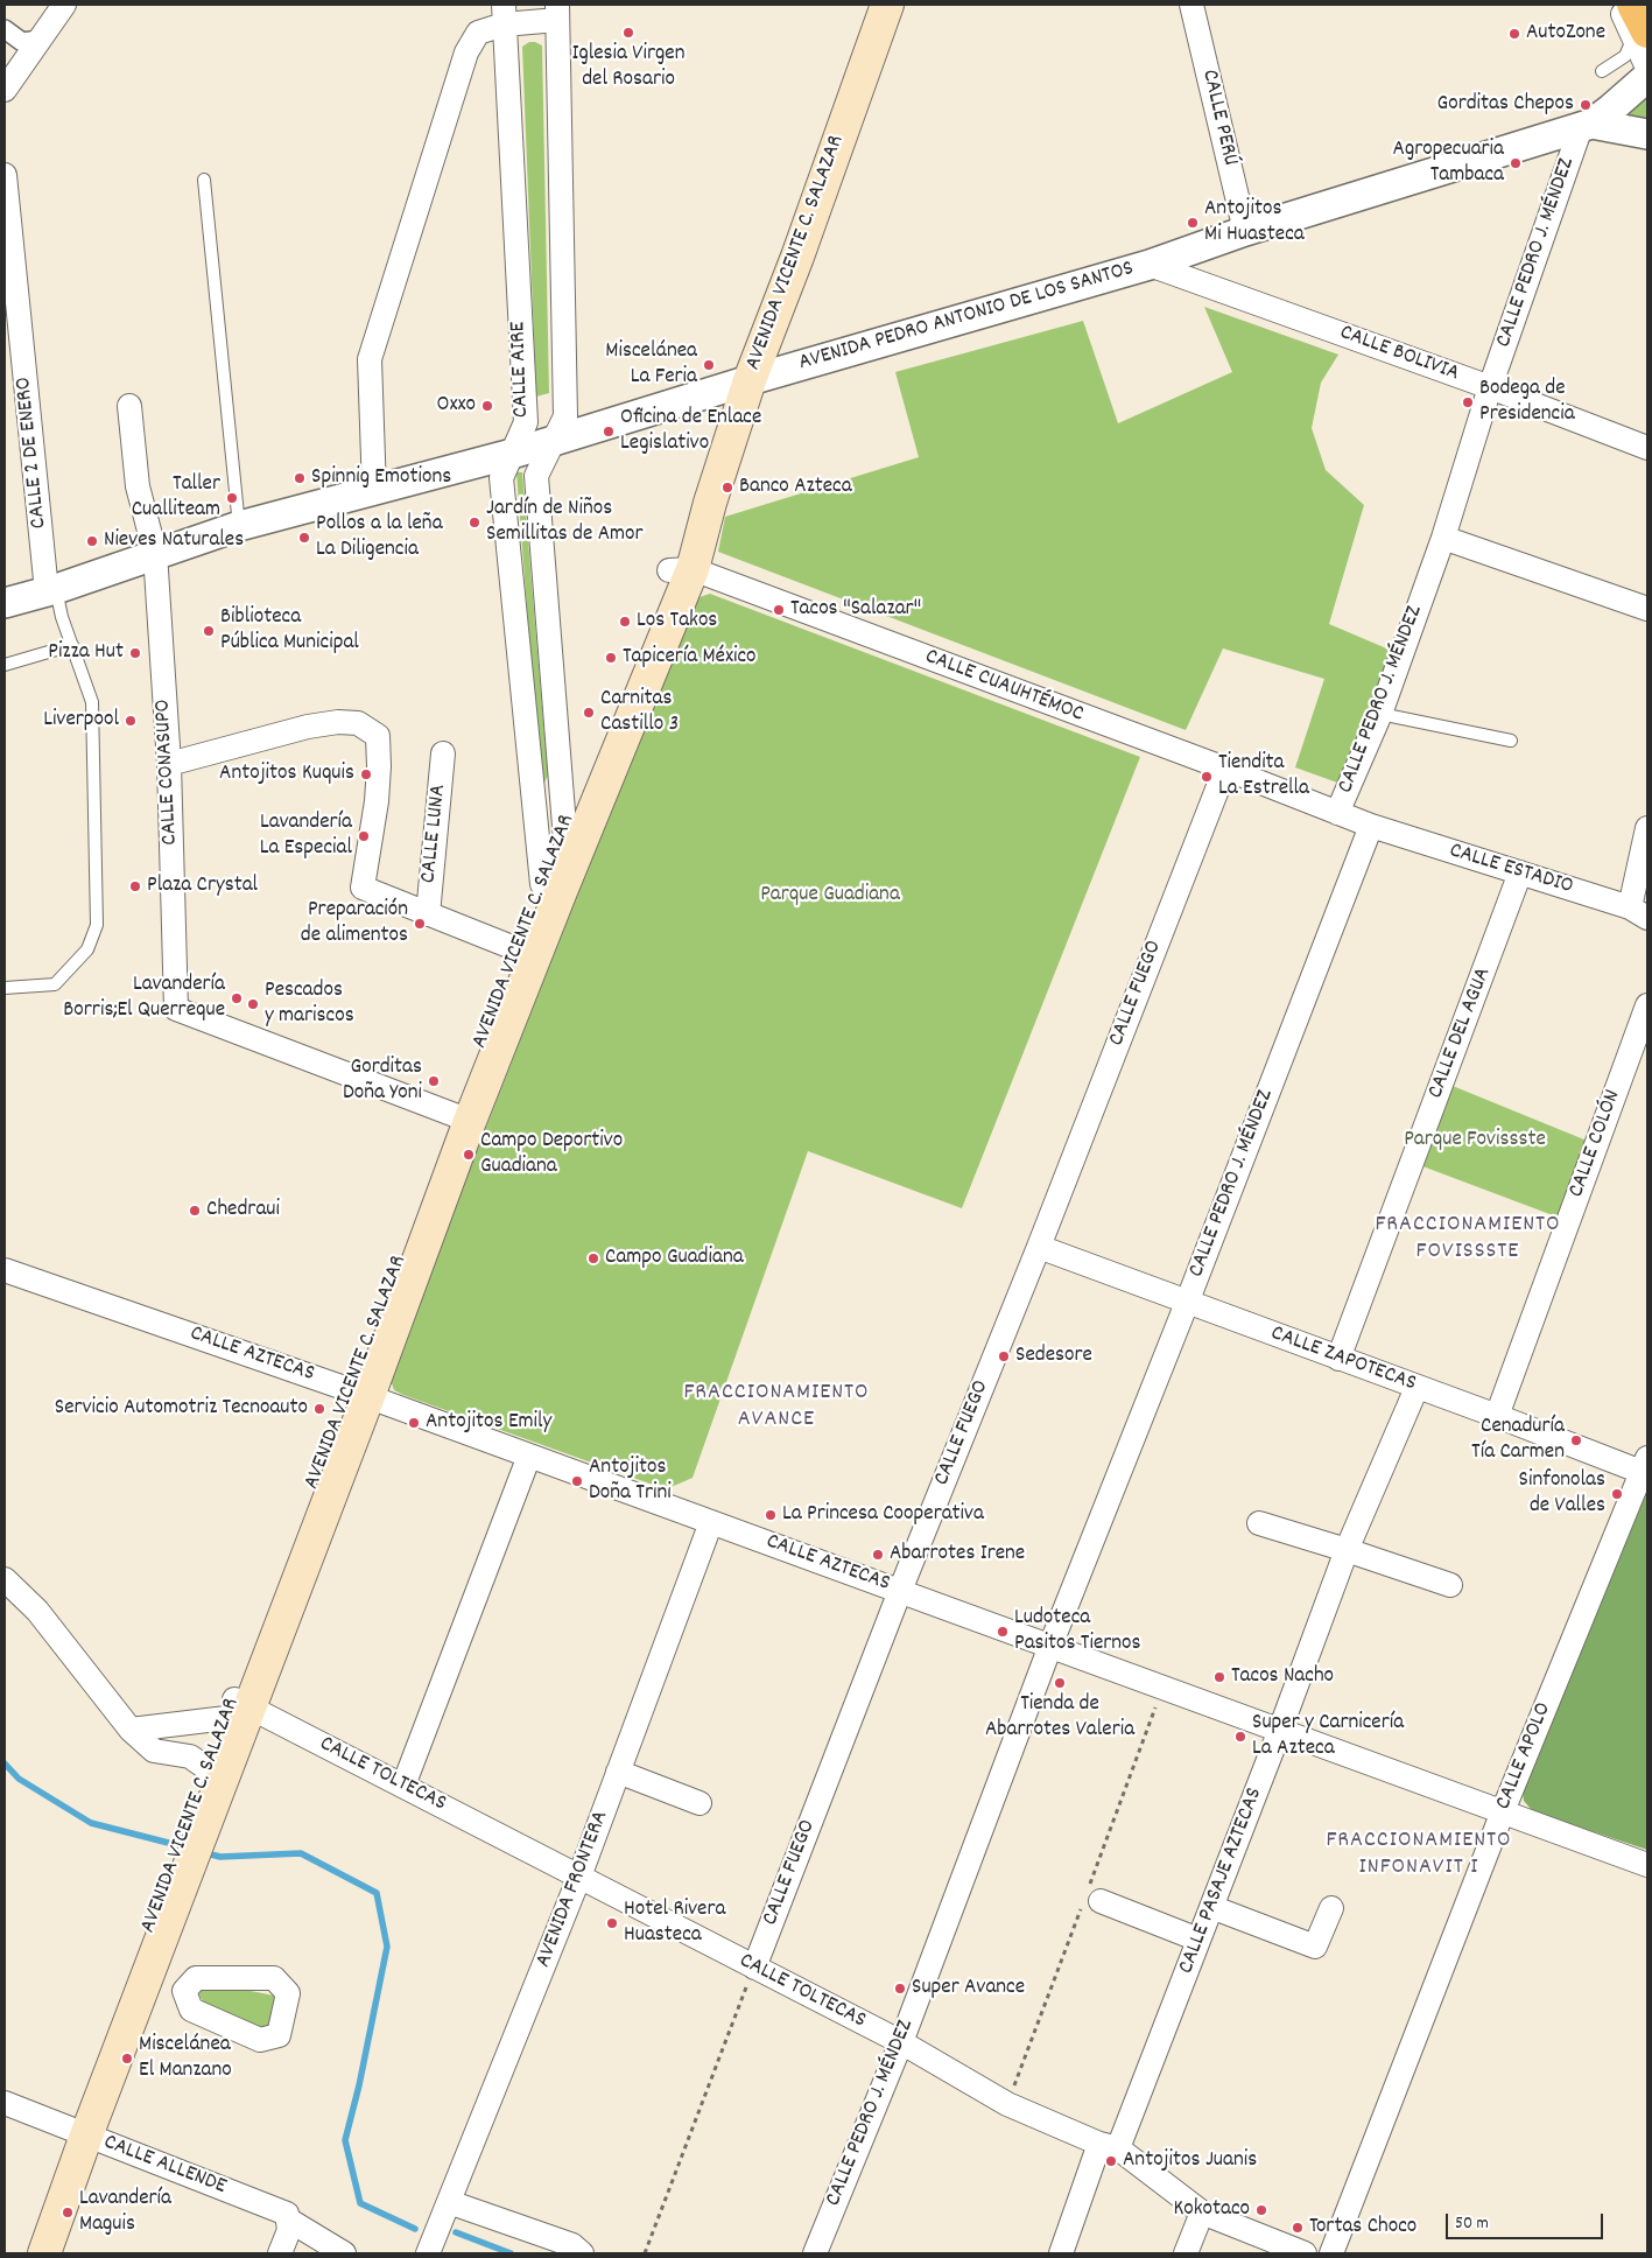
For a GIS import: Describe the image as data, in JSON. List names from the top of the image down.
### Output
{
  "streets": {
    "main road": ["AVENIDA VICENTE C. SALAZAR"],
    "street": [
      "CALLE PERÚ",
      "CALLE PEDRO J. MÉNDEZ",
      "AVENIDA PEDRO ANTONIO DE LOS SANTOS",
      "CALLE BOLIVIA",
      "CALLE AIRE",
      "CALLE 2 DE ENERO",
      "CALLE CUAUHTÉMOC",
      "CALLE CONASUPO",
      "CALLE LUNA",
      "CALLE ESTADIO",
      "CALLE FUEGO",
      "CALLE DEL AGUA",
      "CALLE COLÓN",
      "CALLE AZTECAS",
      "CALLE ZAPOTECAS",
      "CALLE APOLO",
      "CALLE TOLTECAS",
      "CALLE PASAJE AZTECAS",
      "AVENIDA FRONTERA",
      "CALLE ALLENDE"
    ]
  },
  "crossings": [
    ["CALLE PERÚ", "AVENIDA PEDRO ANTONIO DE LOS SANTOS"],
    ["AVENIDA VICENTE C. SALAZAR", "AVENIDA PEDRO ANTONIO DE LOS SANTOS"],
    ["AVENIDA VICENTE C. SALAZAR", "CALLE AIRE"],
    ["AVENIDA VICENTE C. SALAZAR", "CALLE CUAUHTÉMOC"],
    ["AVENIDA VICENTE C. SALAZAR", "CALLE CONASUPO"],
    ["AVENIDA VICENTE C. SALAZAR", "CALLE AZTECAS"],
    ["AVENIDA VICENTE C. SALAZAR", "CALLE TOLTECAS"],
    ["AVENIDA VICENTE C. SALAZAR", "CALLE ALLENDE"],
    ["CALLE PEDRO J. MÉNDEZ", "AVENIDA PEDRO ANTONIO DE LOS SANTOS"],
    ["CALLE PEDRO J. MÉNDEZ", "CALLE BOLIVIA"],
    ["CALLE PEDRO J. MÉNDEZ", "CALLE CUAUHTÉMOC"],
    ["CALLE PEDRO J. MÉNDEZ", "CALLE ESTADIO"],
    ["CALLE PEDRO J. MÉNDEZ", "CALLE AZTECAS"],
    ["CALLE PEDRO J. MÉNDEZ", "CALLE ZAPOTECAS"],
    ["CALLE PEDRO J. MÉNDEZ", "CALLE TOLTECAS"],
    ["AVENIDA PEDRO ANTONIO DE LOS SANTOS", "CALLE BOLIVIA"],
    ["AVENIDA PEDRO ANTONIO DE LOS SANTOS", "CALLE AIRE"],
    ["AVENIDA PEDRO ANTONIO DE LOS SANTOS", "CALLE 2 DE ENERO"],
    ["AVENIDA PEDRO ANTONIO DE LOS SANTOS", "CALLE CONASUPO"],
    ["CALLE CUAUHTÉMOC", "CALLE FUEGO"],
    ["CALLE ESTADIO", "CALLE DEL AGUA"],
    ["CALLE FUEGO", "CALLE AZTECAS"],
    ["CALLE FUEGO", "CALLE ZAPOTECAS"],
    ["CALLE FUEGO", "CALLE TOLTECAS"],
    ["CALLE DEL AGUA", "CALLE ZAPOTECAS"],
    ["CALLE COLÓN", "CALLE ZAPOTECAS"],
    ["CALLE AZTECAS", "CALLE APOLO"],
    ["CALLE AZTECAS", "CALLE PASAJE AZTECAS"],
    ["CALLE AZTECAS", "AVENIDA FRONTERA"],
    ["CALLE ZAPOTECAS", "CALLE APOLO"],
    ["CALLE ZAPOTECAS", "CALLE PASAJE AZTECAS"],
    ["CALLE TOLTECAS", "CALLE PASAJE AZTECAS"],
    ["CALLE TOLTECAS", "AVENIDA FRONTERA"]
  ],
  "districts": ["FRACCIONAMIENTO FOVISSSTE", "FRACCIONAMIENTO AVANCE", "FRACCIONAMIENTO INFONAVIT I"],
  "parks": ["Parque Guadiana", "Parque Fovissste"],
  "places": [
    "Iglesia Virgen del Rosario",
    "AutoZone",
    "Gorditas Chepos",
    "Agropecuaria Tambaca",
    "Antojitos Mi Huasteca",
    "Miscelánea La Feria",
    "Bodega de Presidencia",
    "Oxxo",
    "Oficina de Enlace Legislativo",
    "Spinnig Emotions",
    "Banco Azteca",
    "Taller Cualliteam",
    "Jardín de Niños Semillitas de Amor",
    "Pollos a la leña La Diligencia",
    "Nieves Naturales",
    "Tacos \"Salazar\"",
    "Los Takos",
    "Biblioteca Pública Municipal",
    "Pizza Hut",
    "Tapicería México",
    "Carnitas Castillo 3",
    "Liverpool",
    "Antojitos Kuquis",
    "Tiendita La Estrella",
    "Lavandería La Especial",
    "Plaza Crystal",
    "Preparación de alimentos",
    "Lavandería Borris;El Querreque",
    "Pescados y mariscos",
    "Gorditas Doña Yoni",
    "Campo Deportivo Guadiana",
    "Chedraui",
    "Campo Guadiana",
    "Sedesore",
    "Servicio Automotriz Tecnoauto",
    "Antojitos Emily",
    "Cenaduría Tía Carmen",
    "Antojitos Doña Trini",
    "Sinfonolas de Valles",
    "La Princesa Cooperativa",
    "Abarrotes Irene",
    "Ludoteca Pasitos Tiernos",
    "Tacos Nacho",
    "Tienda de Abarrotes Valeria",
    "Super y Carnicería La Azteca",
    "Hotel Rivera Huasteca",
    "Super Avance",
    "Miscelánea El Manzano",
    "Antojitos Juanis",
    "Kokotaco",
    "Lavandería Maguis",
    "Tortas Choco"
  ],
  "scale_bar": "50 m"
}
